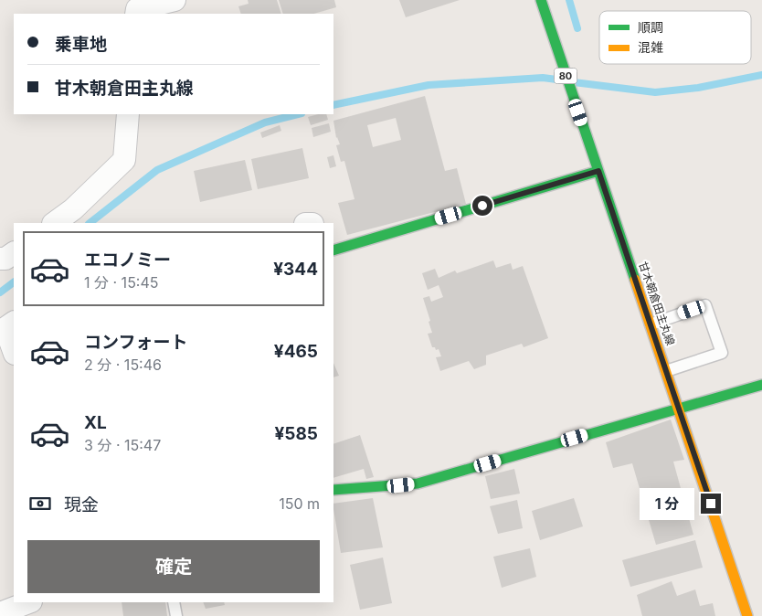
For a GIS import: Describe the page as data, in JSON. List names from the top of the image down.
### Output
{
  "streets": {
    "street": ["80", "甘木朝倉田主丸線"]
  },
  "legend": ["順調", "混雑"],
  "page": {
    "banner": ["乗車地", "甘木朝倉田主丸線"],
    "list": [
      {
        "name": "エコノミー",
        "note": "1 分 · 15:45",
        "value": "¥344"
      },
      {
        "name": "コンフォート",
        "note": "2 分 · 15:46",
        "value": "¥465"
      },
      {
        "name": "XL",
        "note": "3 分 · 15:47",
        "value": "¥585"
      }
    ],
    "pay": ["現金", "150 m"],
    "bubble": "1 分",
    "buttons": "確定"
  }
}
